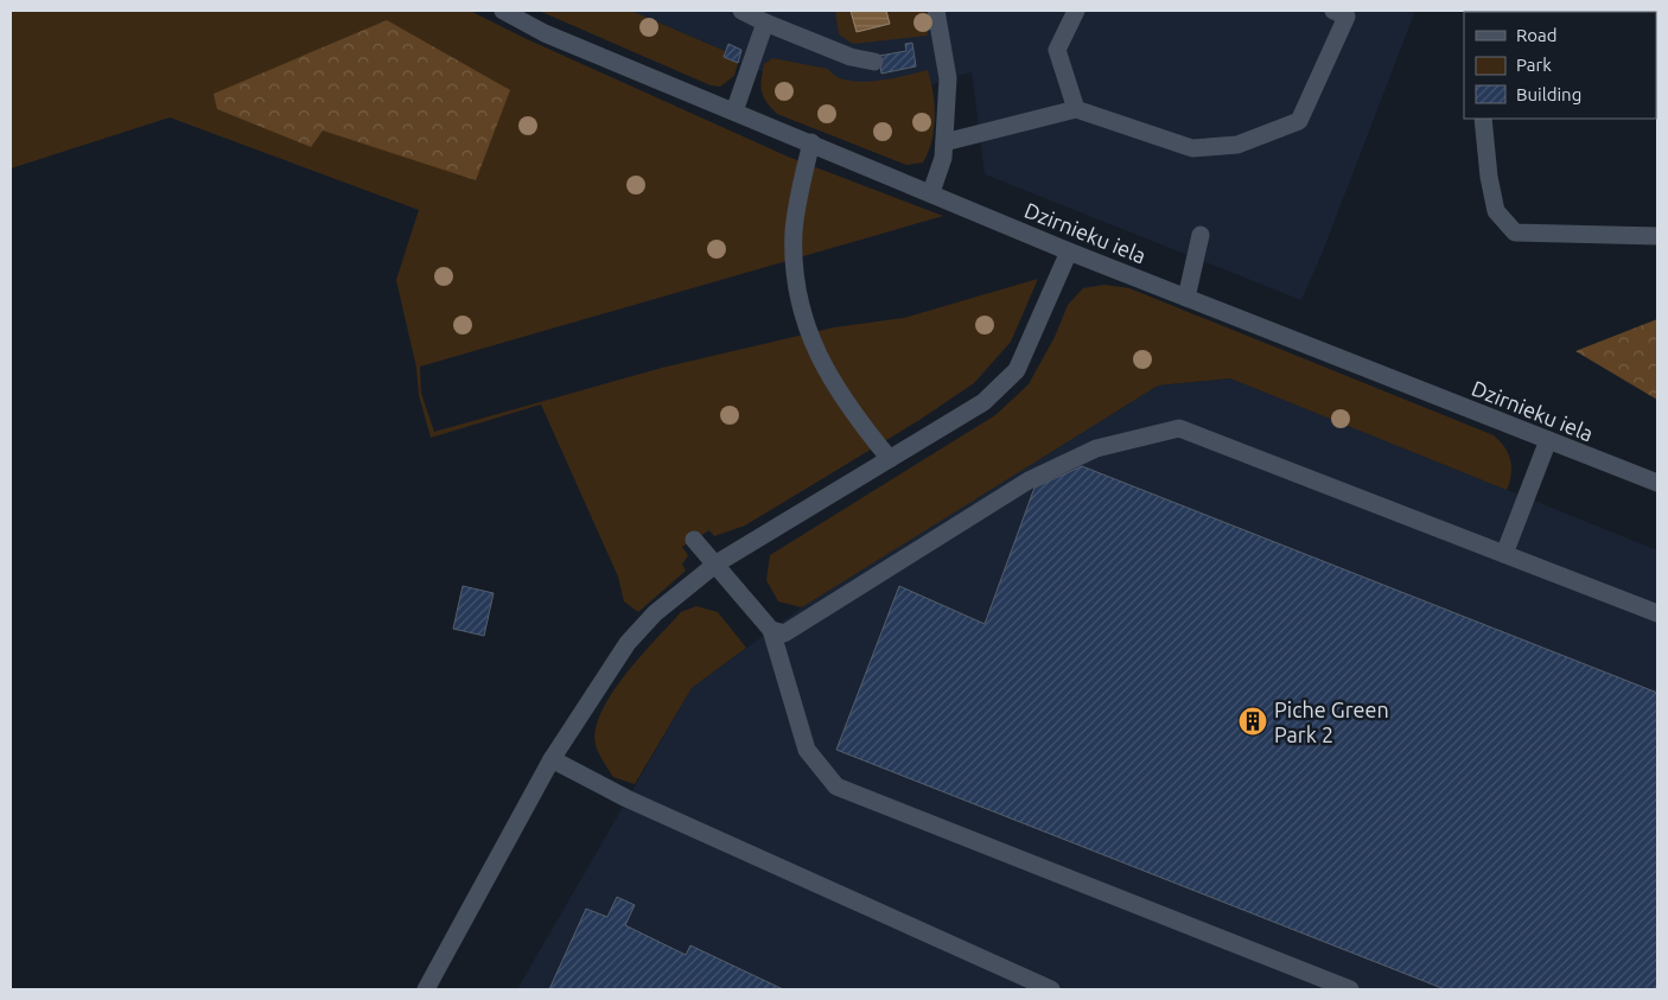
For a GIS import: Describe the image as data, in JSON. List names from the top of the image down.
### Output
{
  "streets": {
    "street": ["Dzirnieku iela"]
  },
  "places": {
    "building": ["Piche Green Park 2"]
  },
  "legend": ["Road", "Park", "Building"]
}
